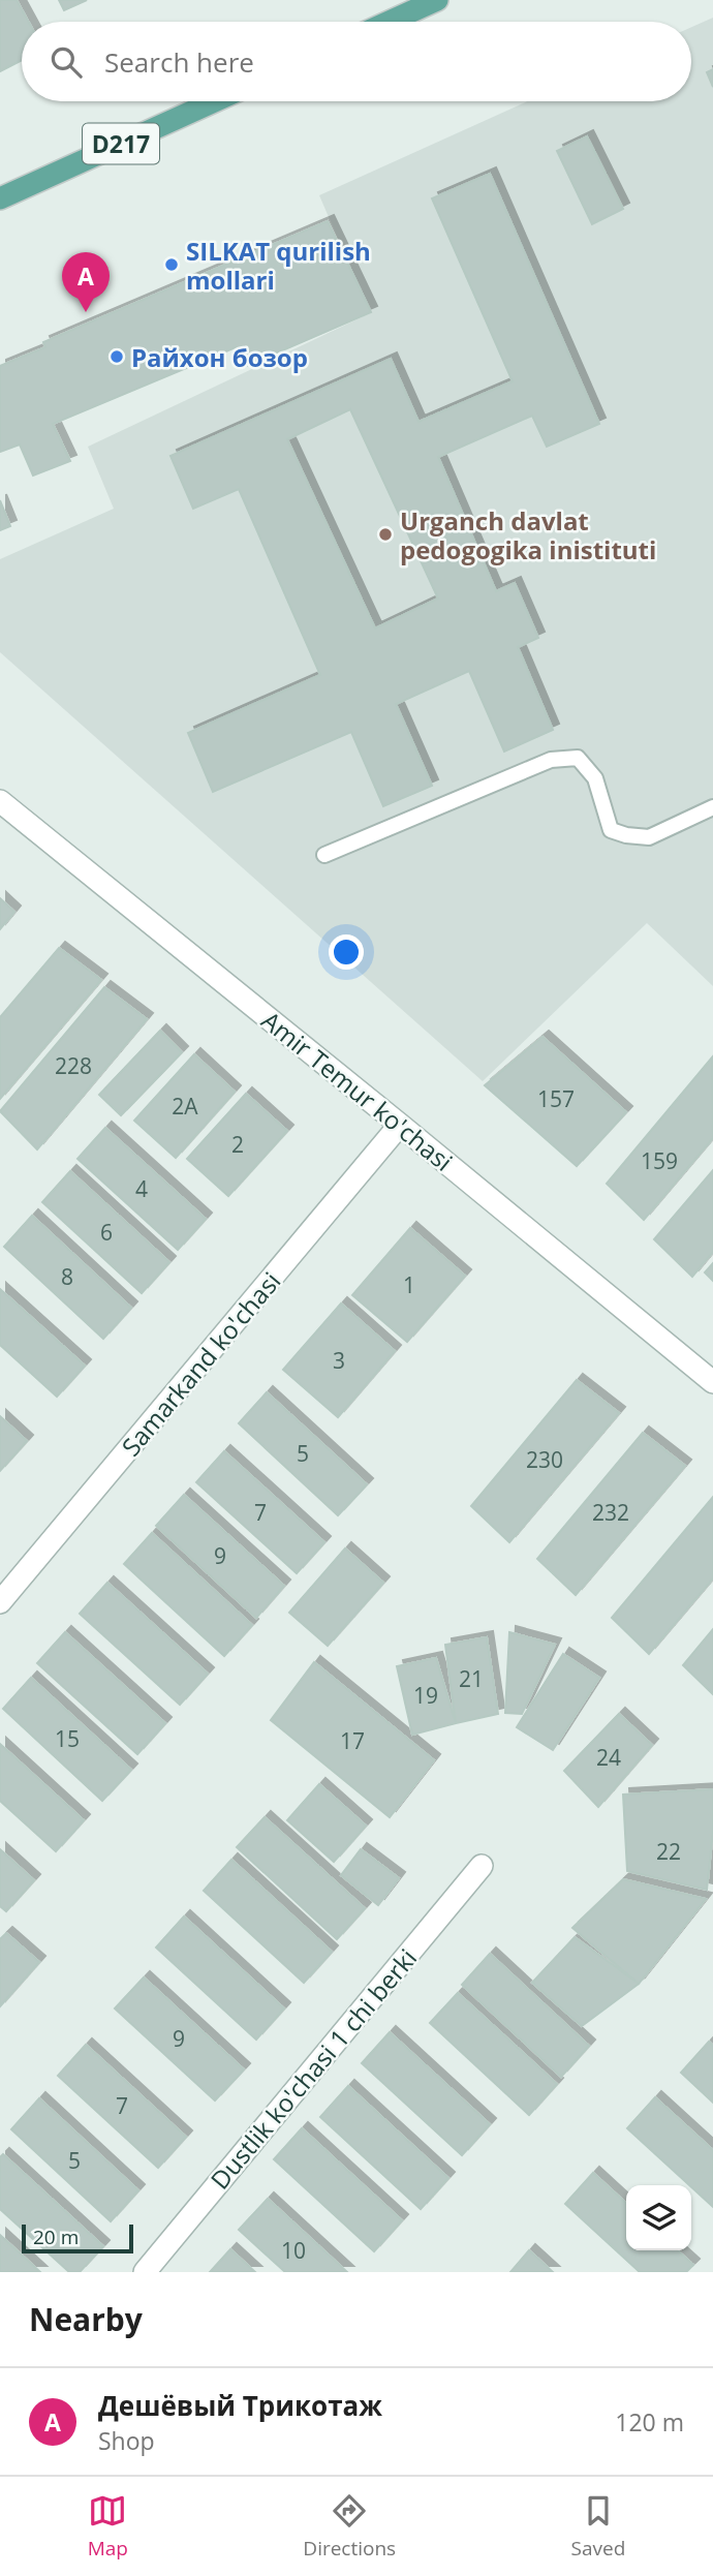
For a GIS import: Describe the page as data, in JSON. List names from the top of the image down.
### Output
{
  "streets": {
    "main road": ["D217"],
    "street": ["Amir Temur ko'chasi", "Samarkand ko'chasi", "Dustlik ko'chasi 1 chi berki"]
  },
  "crossings": [
    ["Amir Temur ko'chasi", "Samarkand ko'chasi"]
  ],
  "places": ["SILKAT qurilish mollari", "Райхон бозор", "Urganch davlat pedogogika inistituti"],
  "house_numbers": [
    "228",
    "157",
    "2A",
    "2",
    "159",
    "4",
    "6",
    "8",
    "1",
    "3",
    "5",
    "230",
    "7",
    "232",
    "9",
    "21",
    "19",
    "15",
    "17",
    "24",
    "22",
    "9",
    "7",
    "5",
    "10"
  ],
  "scale_bar": "20 m",
  "page": {
    "search": "Search here",
    "pins": "A",
    "scale": "20 m",
    "heading": "Nearby",
    "list": [
      {
        "mark": "A",
        "name": "Дешёвый Трикотаж",
        "note": "Shop",
        "value": "120 m"
      }
    ],
    "nav": ["Map", "Directions", "Saved"]
  }
}
